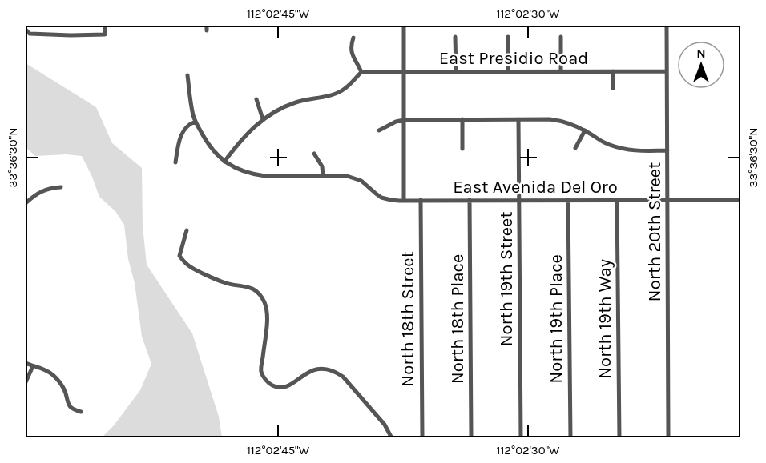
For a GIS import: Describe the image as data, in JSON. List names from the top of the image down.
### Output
{
  "streets": {
    "street": [
      "East Presidio Road",
      "East Avenida Del Oro",
      "North 20th Street",
      "North 19th Street",
      "North 18th Street",
      "North 18th Place",
      "North 19th Place",
      "North 19th Way"
    ]
  },
  "crossings": [
    ["East Presidio Road", "North 20th Street"],
    ["East Avenida Del Oro", "North 20th Street"],
    ["East Avenida Del Oro", "North 19th Street"],
    ["East Avenida Del Oro", "North 18th Street"],
    ["East Avenida Del Oro", "North 18th Place"],
    ["East Avenida Del Oro", "North 19th Place"],
    ["East Avenida Del Oro", "North 19th Way"]
  ],
  "north": "top",
  "coordinates": ["112°02'45\"W", "112°02'30\"W", "33°36'30\"N"]
}
